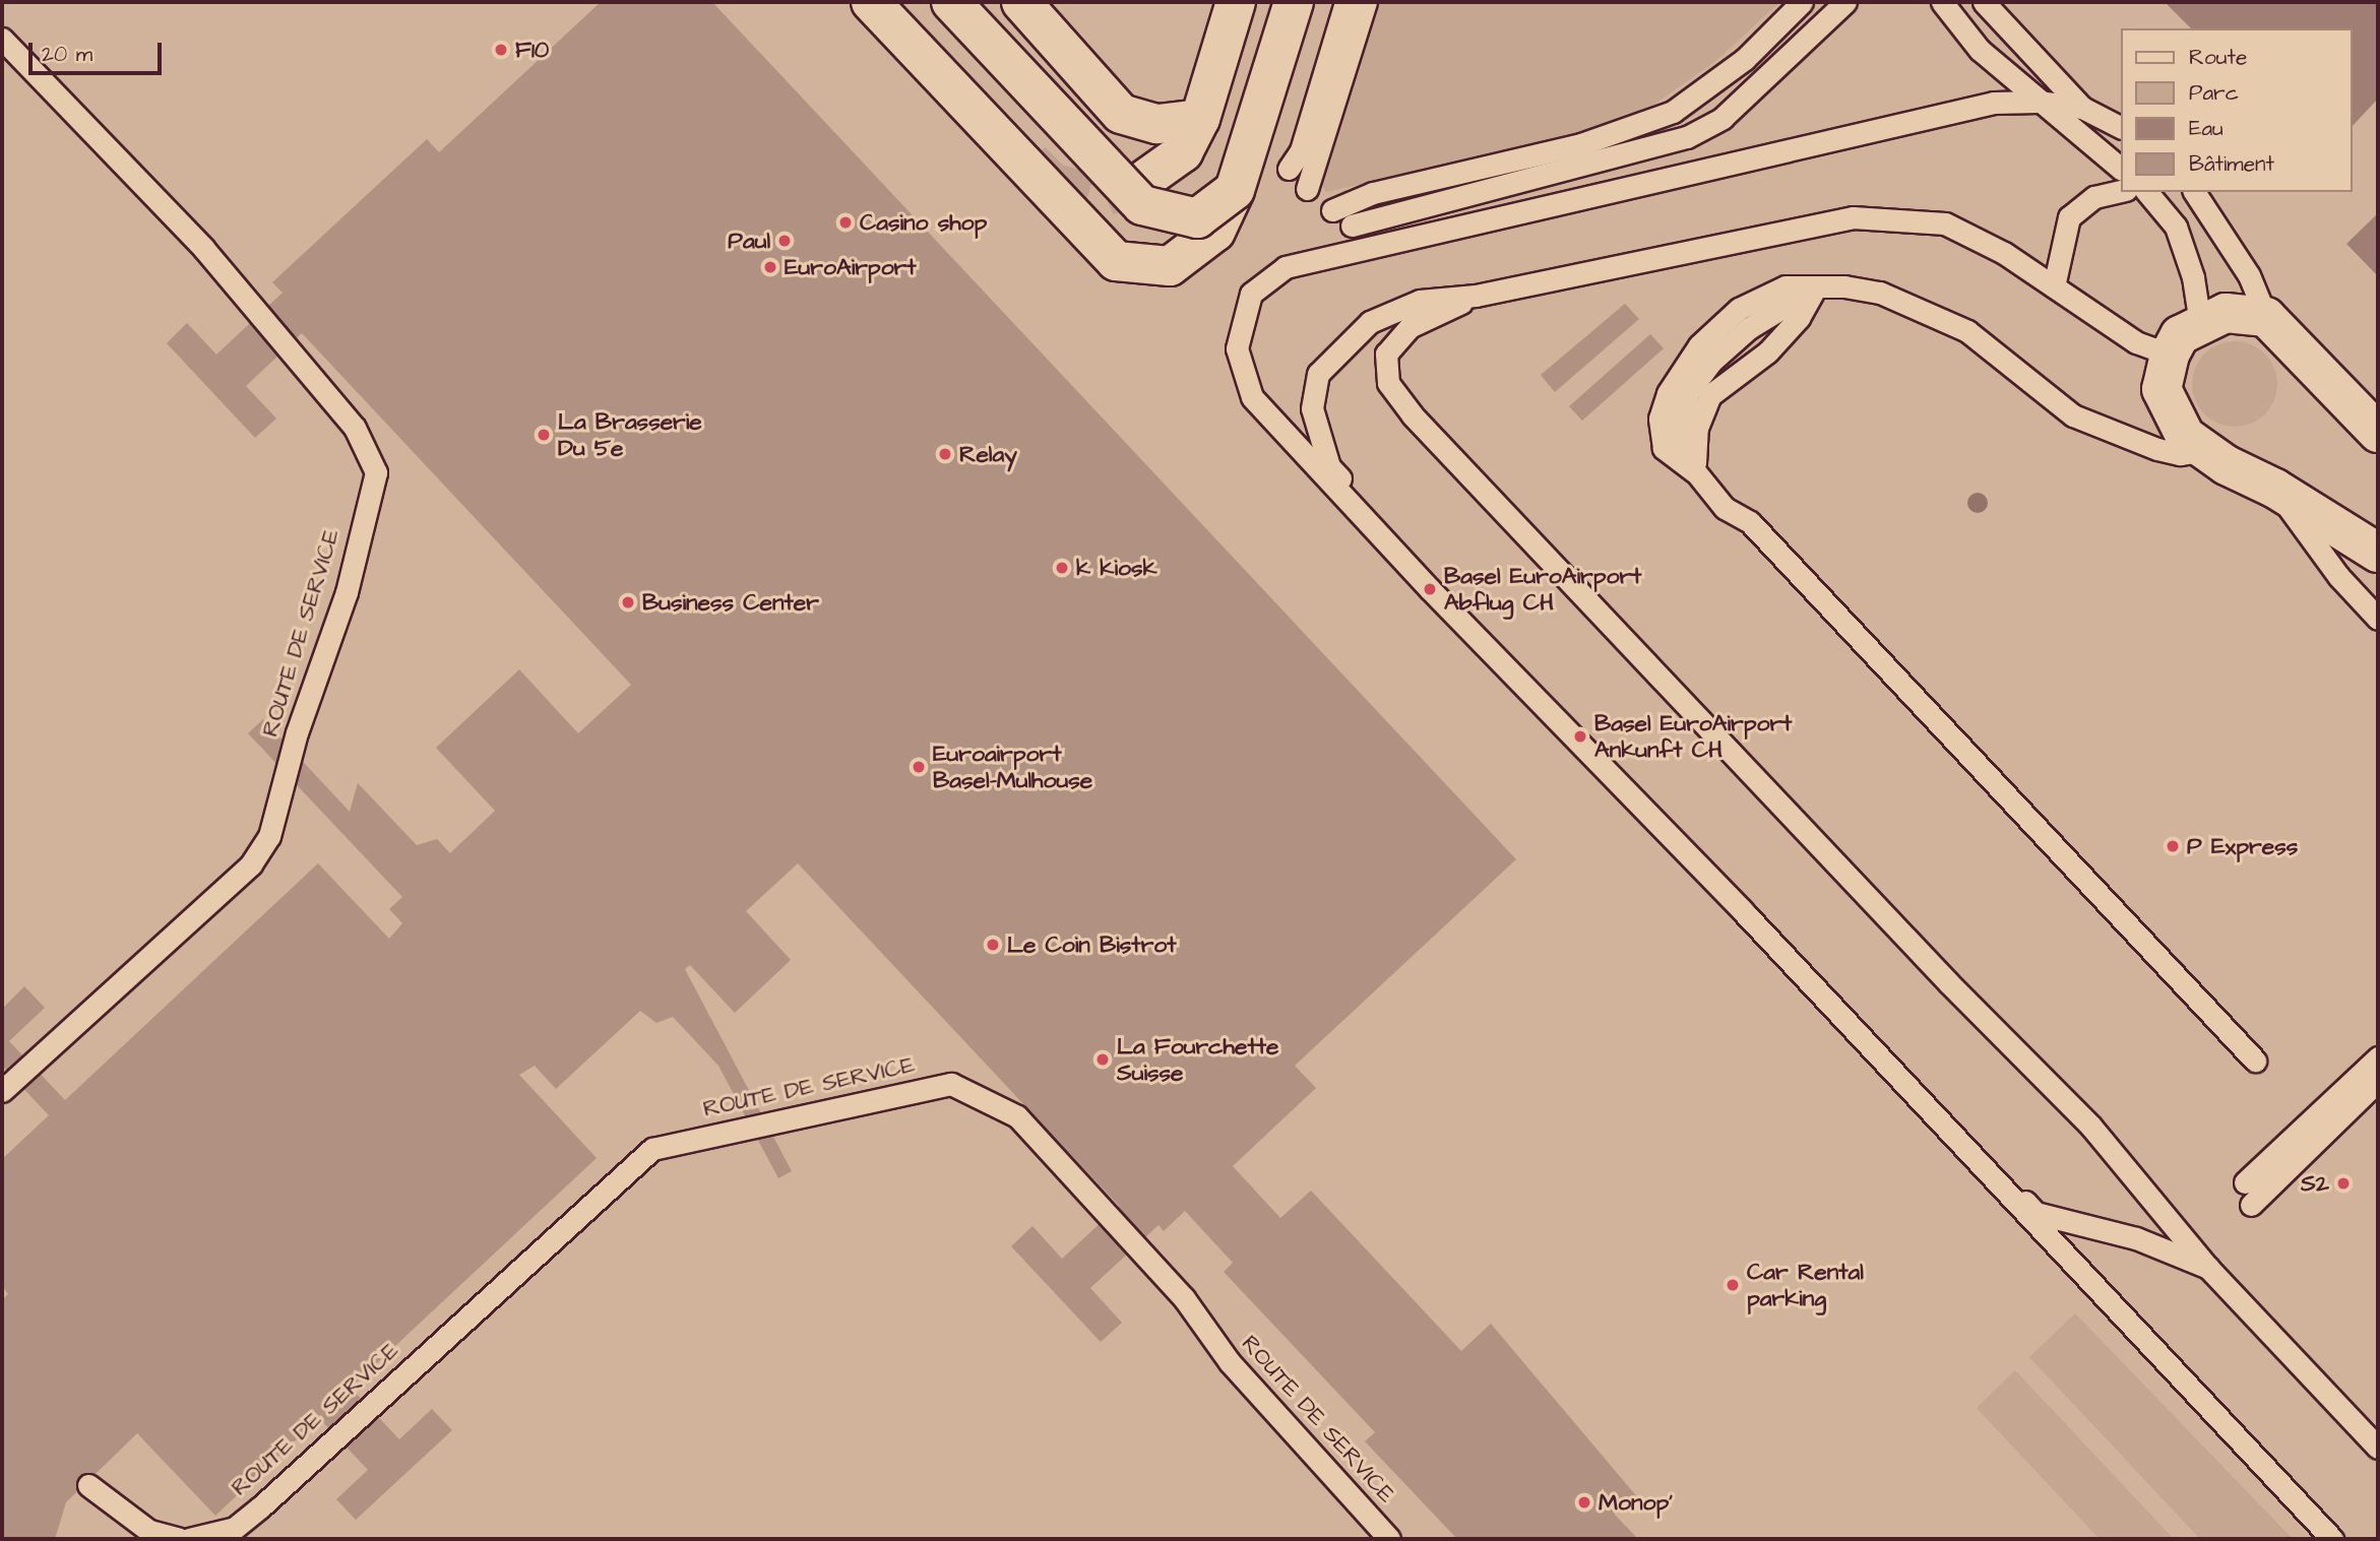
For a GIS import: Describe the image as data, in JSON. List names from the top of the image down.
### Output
{
  "streets": {
    "lane": ["ROUTE DE SERVICE"]
  },
  "places": [
    "F10",
    "Casino shop",
    "Paul",
    "EuroAirport",
    "La Brasserie Du 5e",
    "Relay",
    "k kiosk",
    "Basel EuroAirport Abflug CH",
    "Business Center",
    "Basel EuroAirport Ankunft CH",
    "Euroairport Basel-Mulhouse",
    "P Express",
    "Le Coin Bistrot",
    "La Fourchette Suisse",
    "S2",
    "Car Rental parking",
    "Monop'"
  ],
  "legend": [
    "Route",
    "Parc",
    "Eau",
    "Bâtiment"
  ],
  "scale_bar": "20 m"
}
